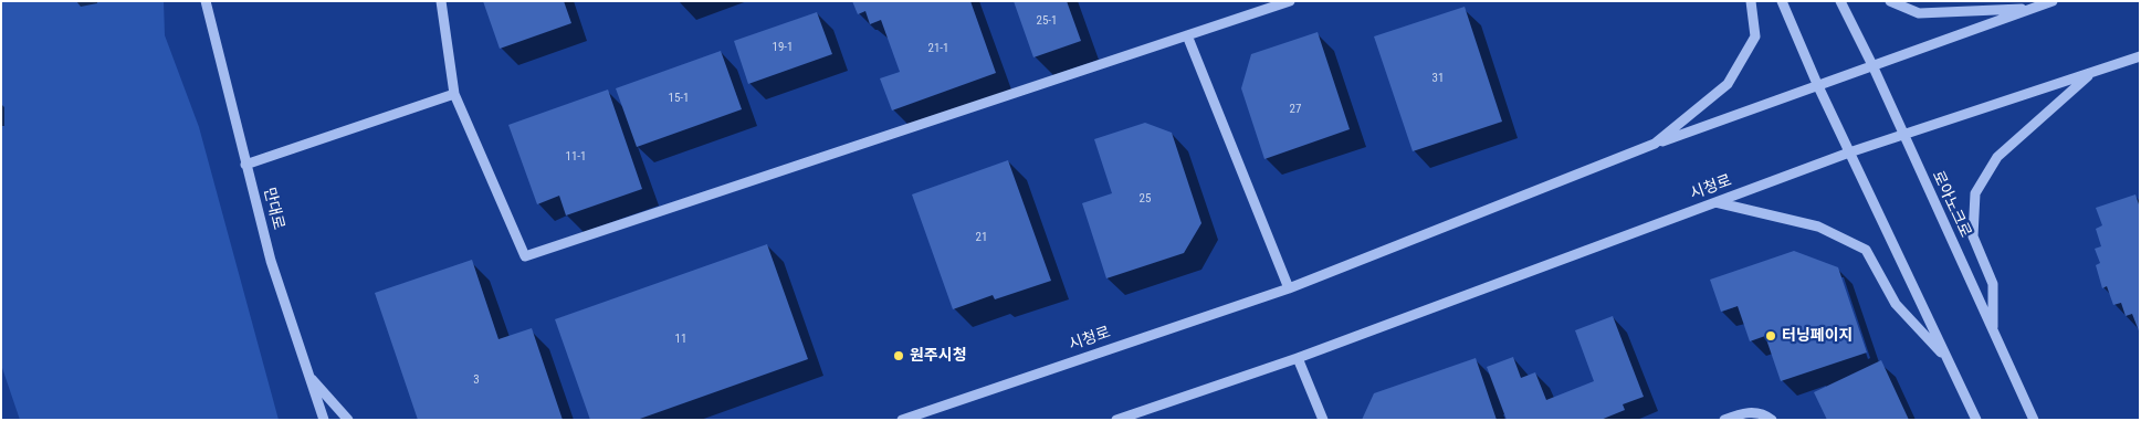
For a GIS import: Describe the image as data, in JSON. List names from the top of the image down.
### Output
{
  "streets": {
    "street": ["시청로", "로아노크로", "만대로"]
  },
  "crossings": [
    ["시청로", "로아노크로"]
  ],
  "places": ["터닝페이지", "원주시청"],
  "house_numbers": [
    "25-1",
    "19-1",
    "21-1",
    "31",
    "15-1",
    "27",
    "11-1",
    "25",
    "21",
    "11",
    "3"
  ]
}
